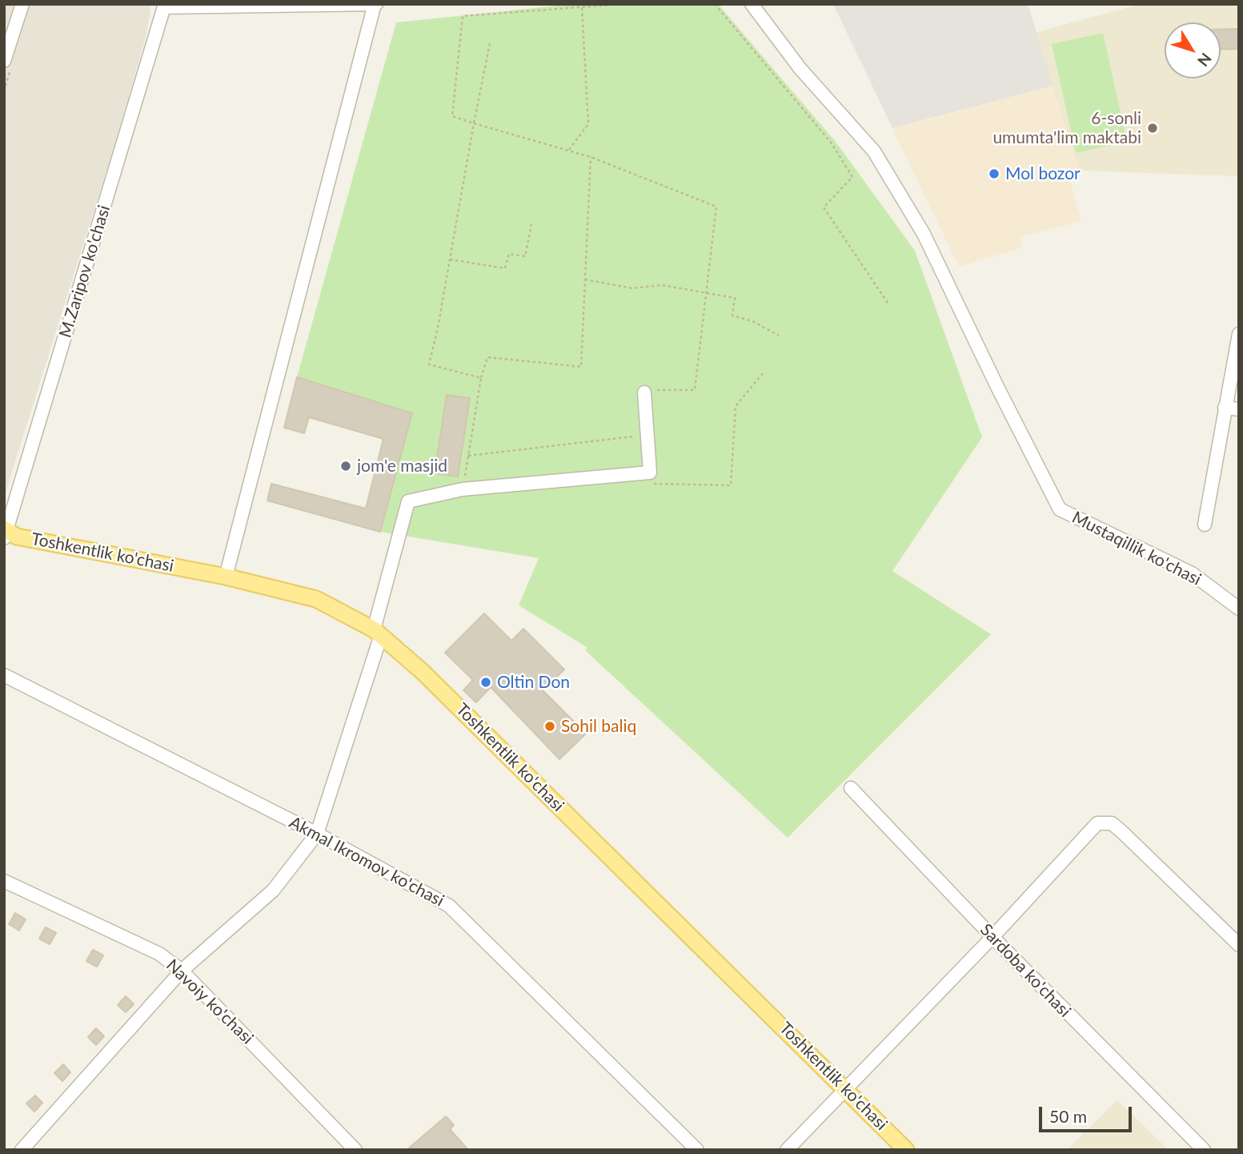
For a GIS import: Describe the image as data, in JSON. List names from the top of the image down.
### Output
{
  "streets": {
    "main road": ["Toshkentlik ko'chasi"],
    "street": [
      "M.Zaripov ko'chasi",
      "Mustaqillik ko'chasi",
      "Akmal Ikromov ko'chasi",
      "Sardoba ko'chasi",
      "Navoiy ko'chasi"
    ]
  },
  "crossings": [
    ["M.Zaripov ko'chasi", "Toshkentlik ko'chasi"]
  ],
  "places": [
    "6-sonli umumta'lim maktabi",
    "Mol bozor",
    "jom'e masjid",
    "Oltin Don",
    "Sohil baliq"
  ],
  "scale_bar": "50 m",
  "north": "bottom right"
}
